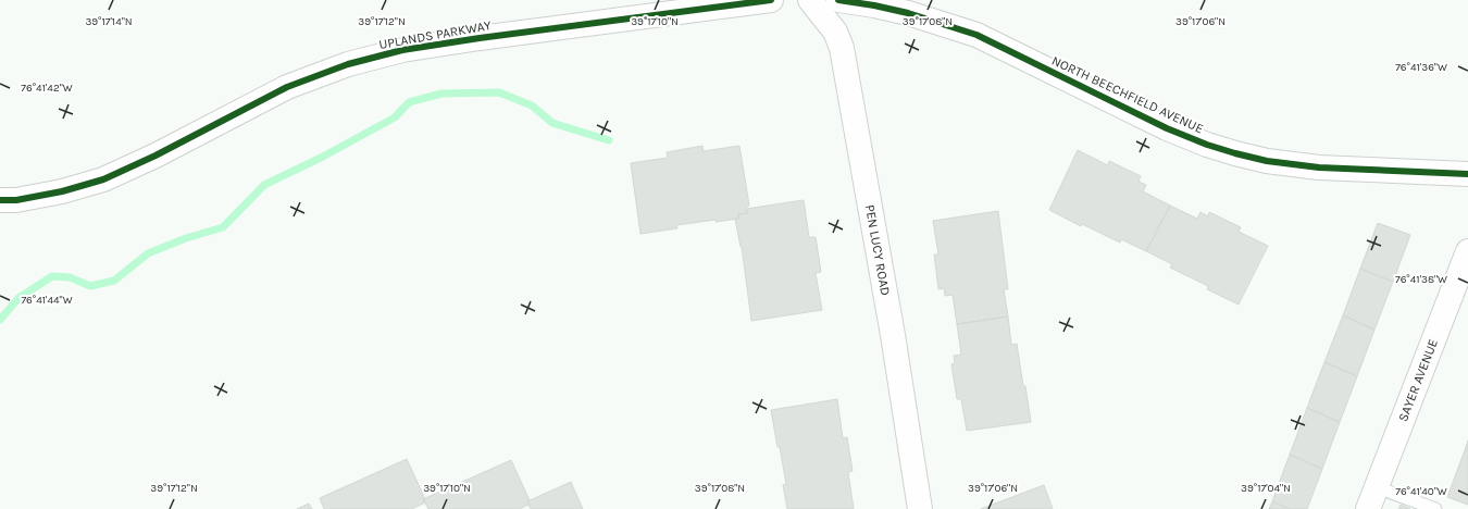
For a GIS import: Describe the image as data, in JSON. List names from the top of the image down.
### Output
{
  "streets": {
    "street": [
      "UPLANDS PARKWAY",
      "NORTH BEECHFIELD AVENUE",
      "PEN LUCY ROAD",
      "SAYER AVENUE"
    ]
  },
  "coordinates": [
    "39°17'06\"N",
    "39°17'14\"N",
    "39°17'12\"N",
    "39°17'10\"N",
    "39°17'08\"N",
    "76°41'36\"W",
    "76°41'42\"W",
    "76°41'38\"W",
    "76°41'44\"W",
    "39°17'04\"N",
    "76°41'40\"W"
  ]
}
